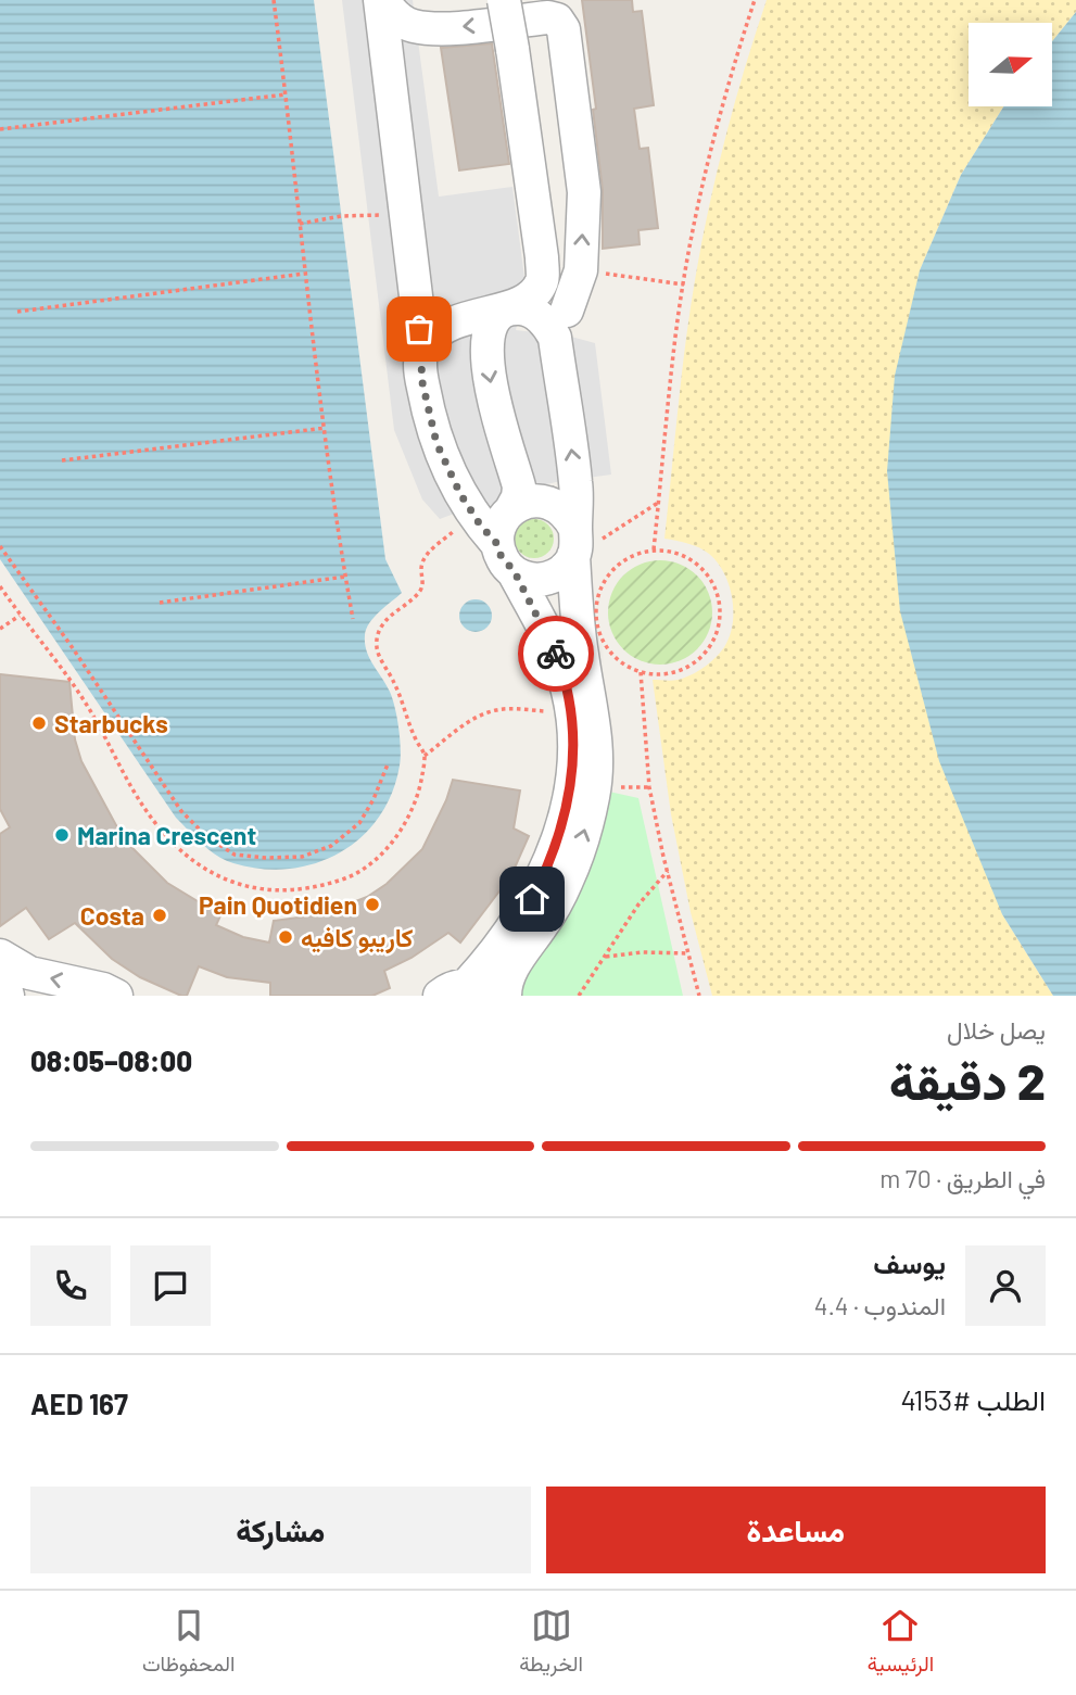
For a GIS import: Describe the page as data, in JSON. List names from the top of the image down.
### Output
{
  "places": [
    "Starbucks",
    "Marina Crescent",
    "Pain Quotidien",
    "Costa",
    "كاريبو كافيه"
  ],
  "north": "right",
  "page": {
    "heading": ["2 دقيقة", "يصل خلال", "08:00–08:05"],
    "panel": [
      "يوسف",
      "المندوب · 4.4",
      "الطلب #4153",
      "AED 167"
    ],
    "bar": "في الطريق · 70 m",
    "buttons": ["مساعدة", "مشاركة"],
    "tabs": ["الرئيسية", "الخريطة", "المحفوظات"]
  }
}
